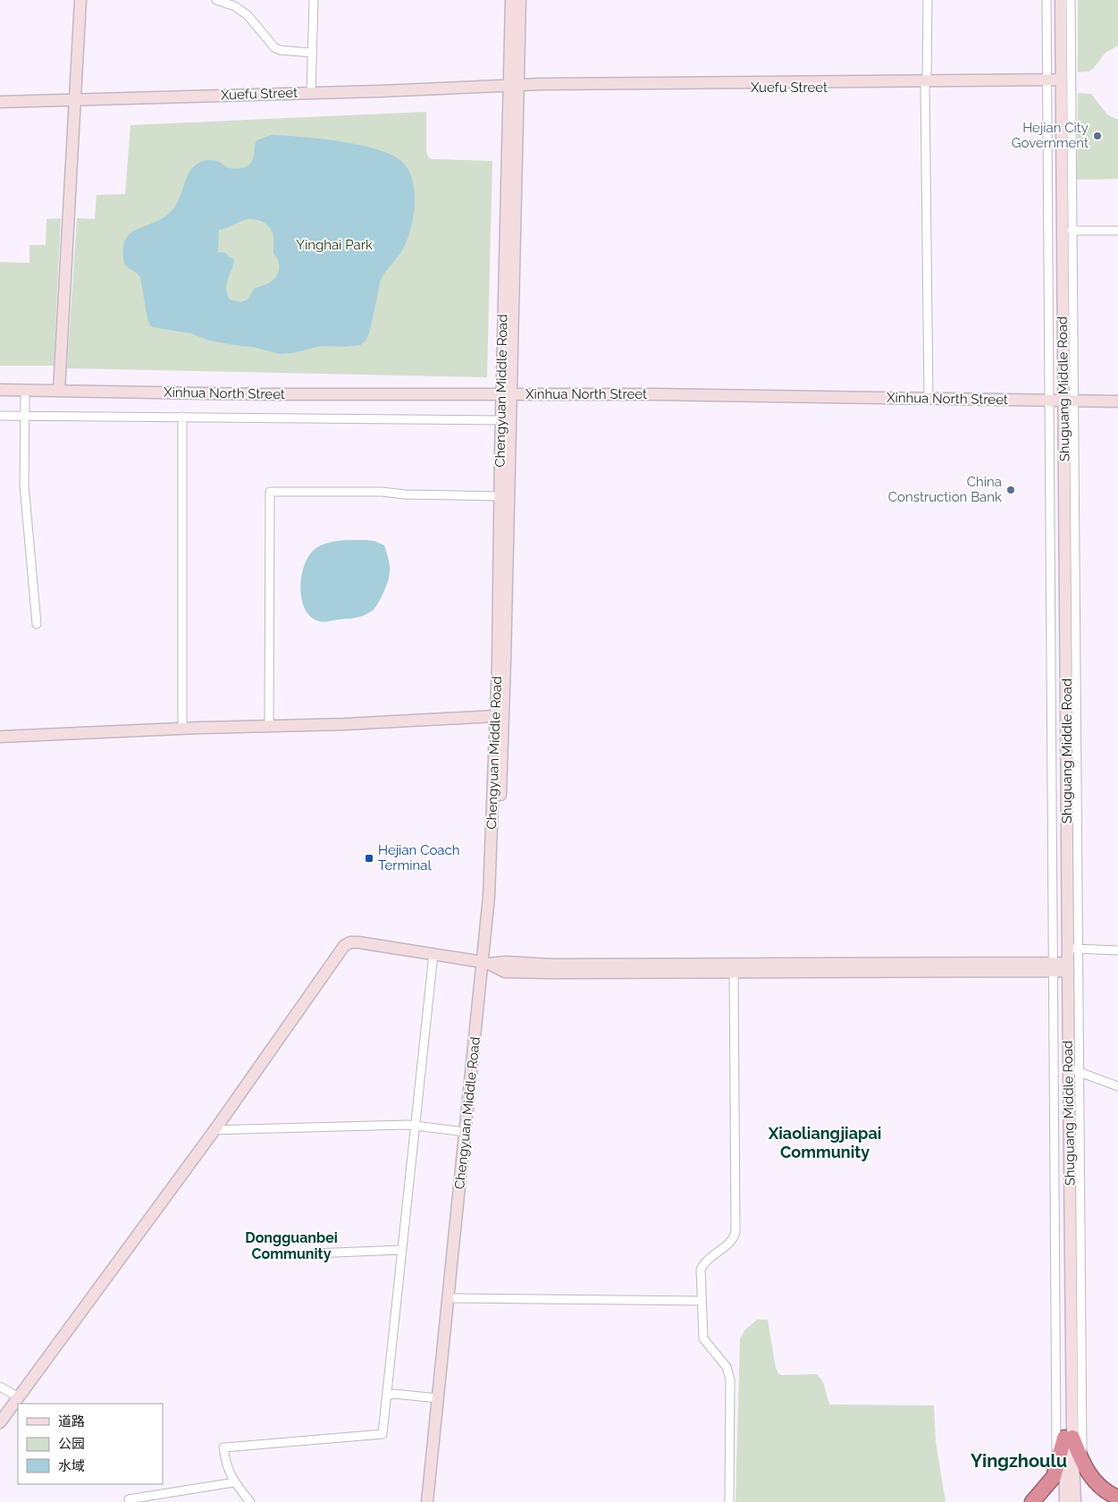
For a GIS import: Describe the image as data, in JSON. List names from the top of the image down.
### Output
{
  "streets": {
    "main road": [
      "Xuefu Street",
      "Shuguang Middle Road",
      "Chengyuan Middle Road",
      "Xinhua North Street"
    ]
  },
  "crossings": [
    ["Xuefu Street", "Shuguang Middle Road"],
    ["Xuefu Street", "Chengyuan Middle Road"],
    ["Shuguang Middle Road", "Xinhua North Street"],
    ["Chengyuan Middle Road", "Xinhua North Street"]
  ],
  "districts": ["Xiaoliangjiapai Community", "Dongguanbei Community", "Yingzhoulu"],
  "parks": ["Yinghai Park"],
  "places": {
    "other": ["Hejian City Government", "China Construction Bank"],
    "transit": ["Hejian Coach Terminal"]
  },
  "legend": ["道路", "公园", "水域"]
}
